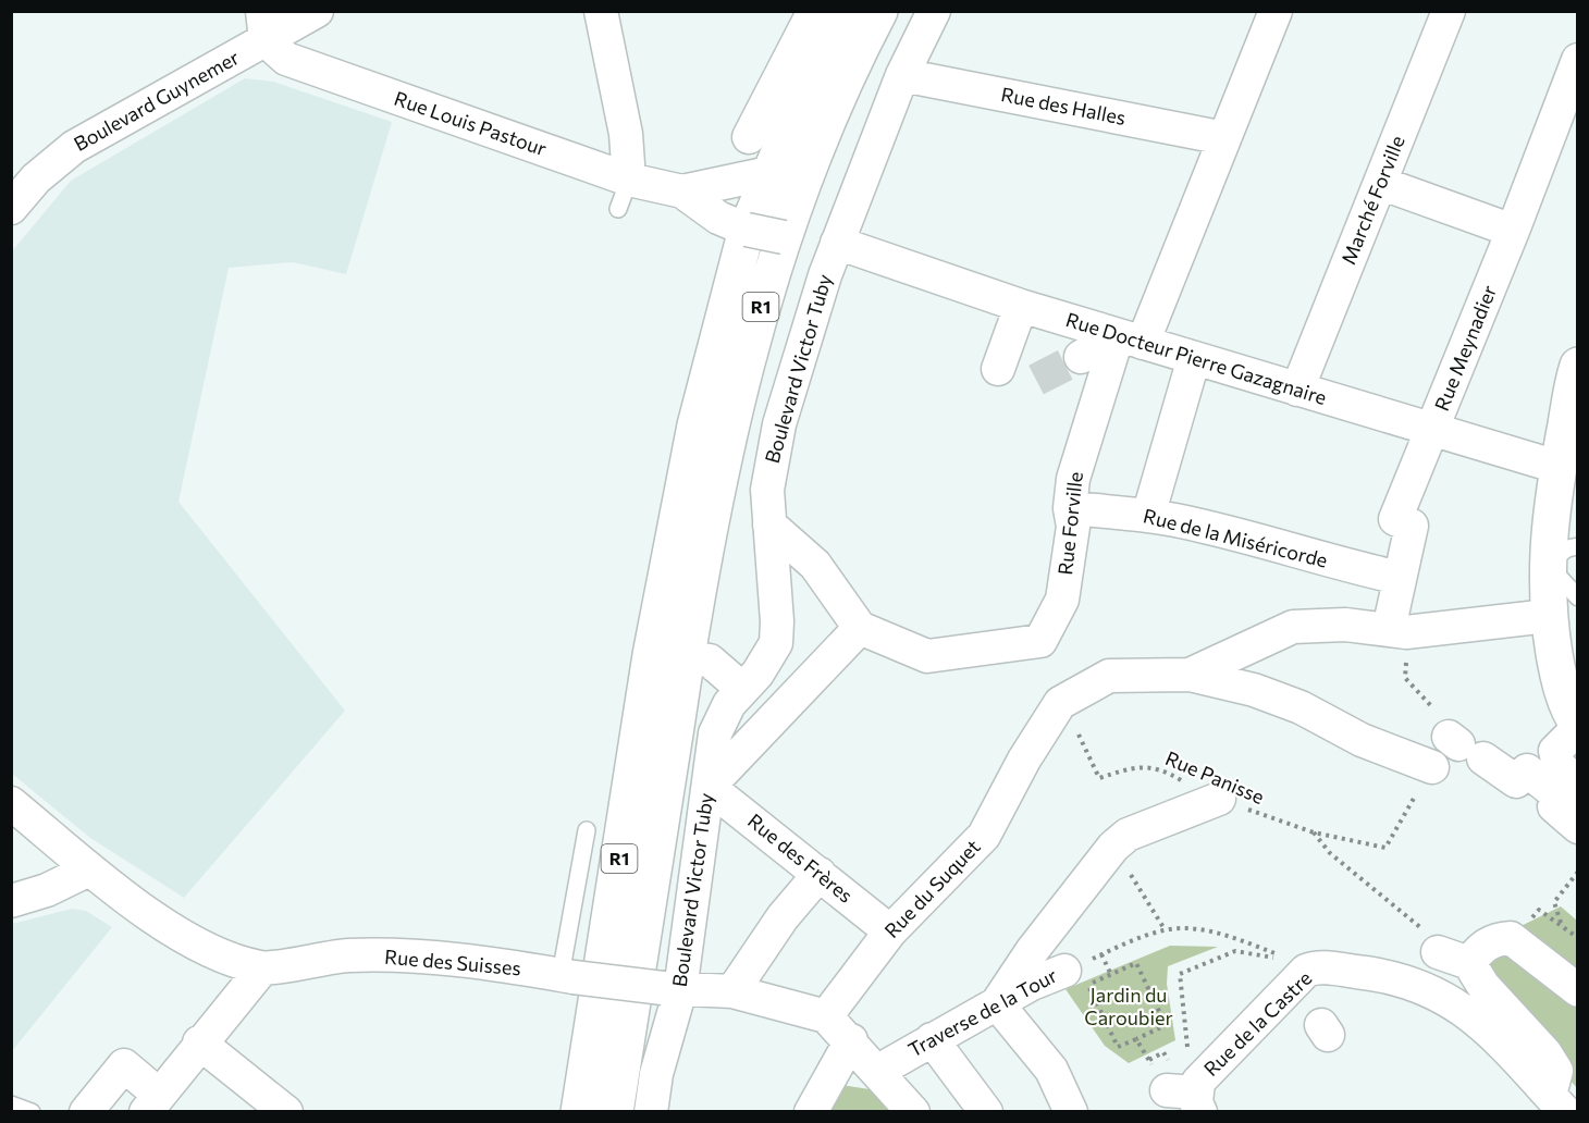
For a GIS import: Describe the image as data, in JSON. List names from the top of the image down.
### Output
{
  "streets": {
    "main road": ["R1"],
    "street": [
      "Boulevard Guynemer",
      "Rue des Halles",
      "Rue Louis Pastour",
      "Marché Forville",
      "Rue Meynadier",
      "Rue Docteur Pierre Gazagnaire",
      "Boulevard Victor Tuby",
      "Rue Forville",
      "Rue de la Miséricorde",
      "Rue des Frères",
      "Rue du Suquet",
      "Rue des Suisses",
      "Traverse de la Tour",
      "Rue de la Castre"
    ],
    "path": ["Rue Panisse"]
  },
  "crossings": [
    ["Boulevard Guynemer", "Rue Louis Pastour"],
    ["Rue des Halles", "Boulevard Victor Tuby"],
    ["Rue Louis Pastour", "R1"],
    ["Marché Forville", "Rue Docteur Pierre Gazagnaire"],
    ["Rue Meynadier", "Rue Docteur Pierre Gazagnaire"],
    ["Rue Meynadier", "Rue de la Miséricorde"],
    ["Rue Docteur Pierre Gazagnaire", "Boulevard Victor Tuby"],
    ["Rue Docteur Pierre Gazagnaire", "Rue Forville"],
    ["Boulevard Victor Tuby", "Rue des Frères"],
    ["Boulevard Victor Tuby", "Rue des Suisses"],
    ["Rue Forville", "Rue de la Miséricorde"],
    ["Rue Panisse", "Rue du Suquet"],
    ["Rue des Frères", "Rue du Suquet"],
    ["Rue du Suquet", "Rue des Suisses"],
    ["Traverse de la Tour", "Rue de la Castre"]
  ],
  "parks": ["Jardin du Caroubier"]
}
